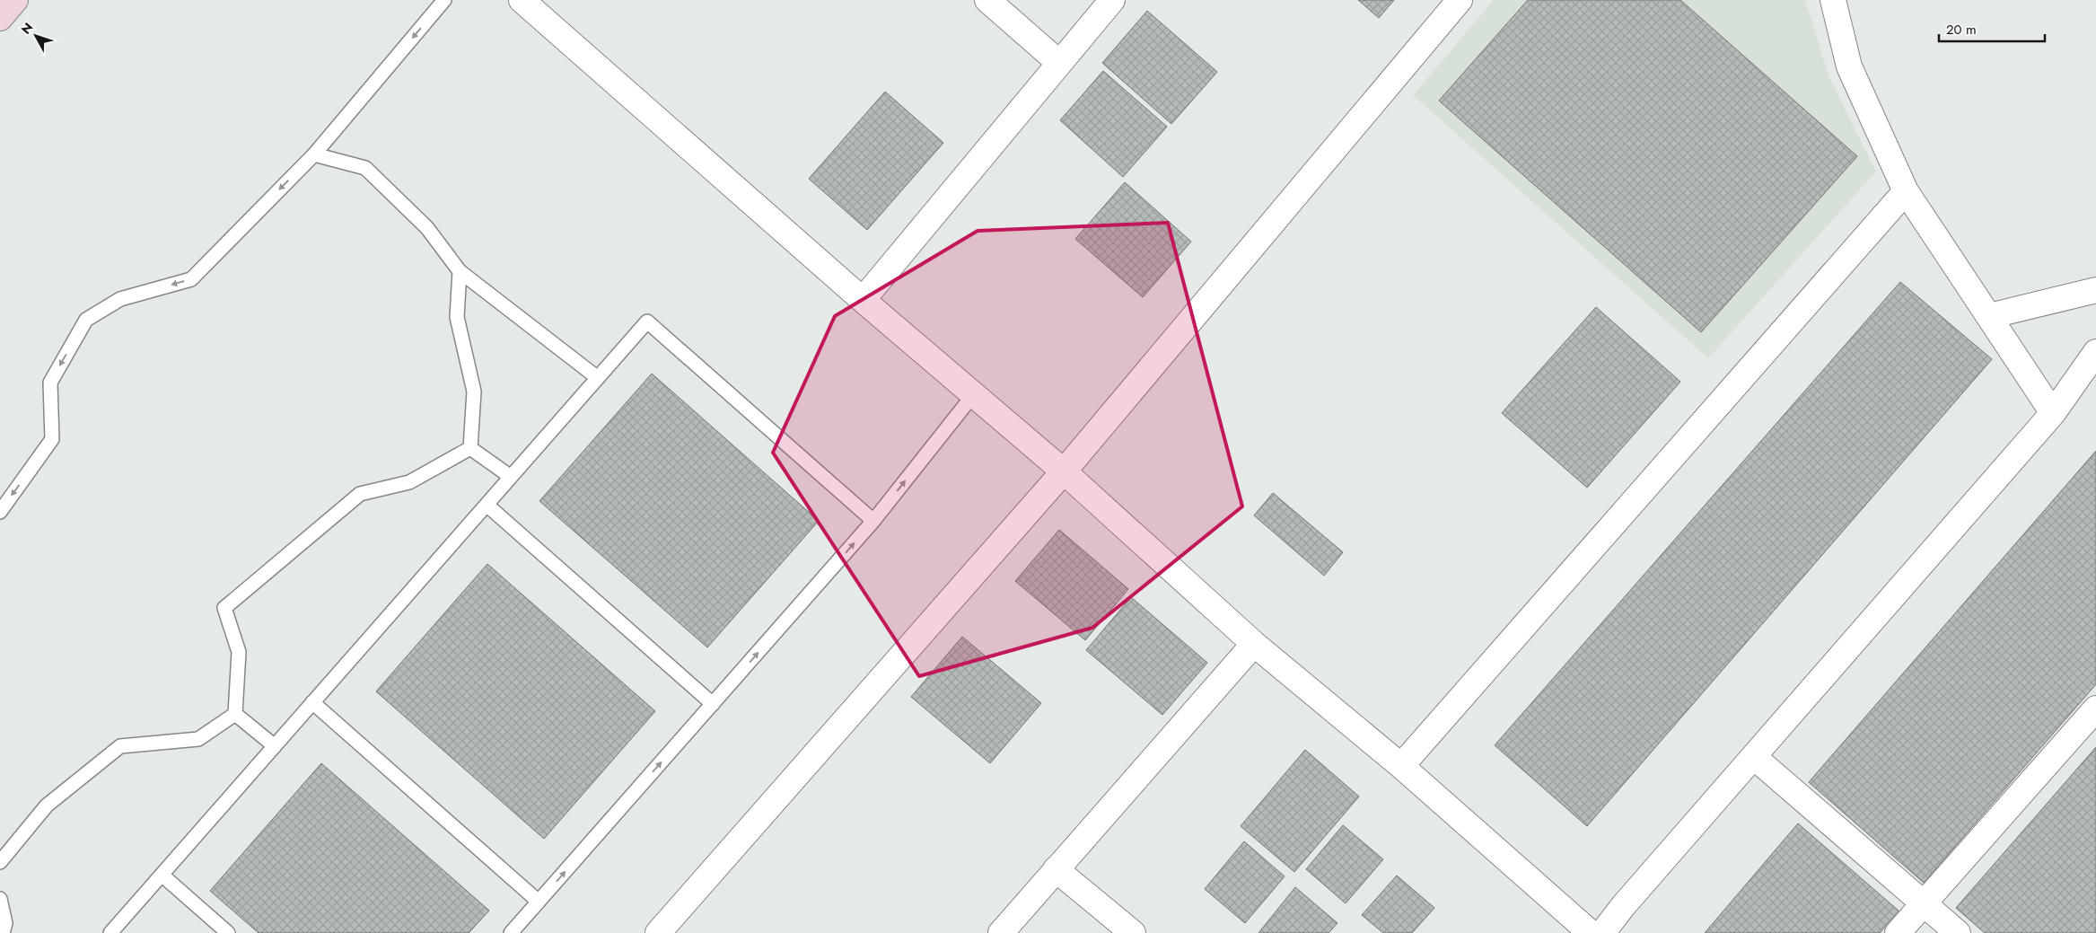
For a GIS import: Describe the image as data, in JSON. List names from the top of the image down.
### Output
{
  "scale_bar": "20 m",
  "north": "top left"
}
